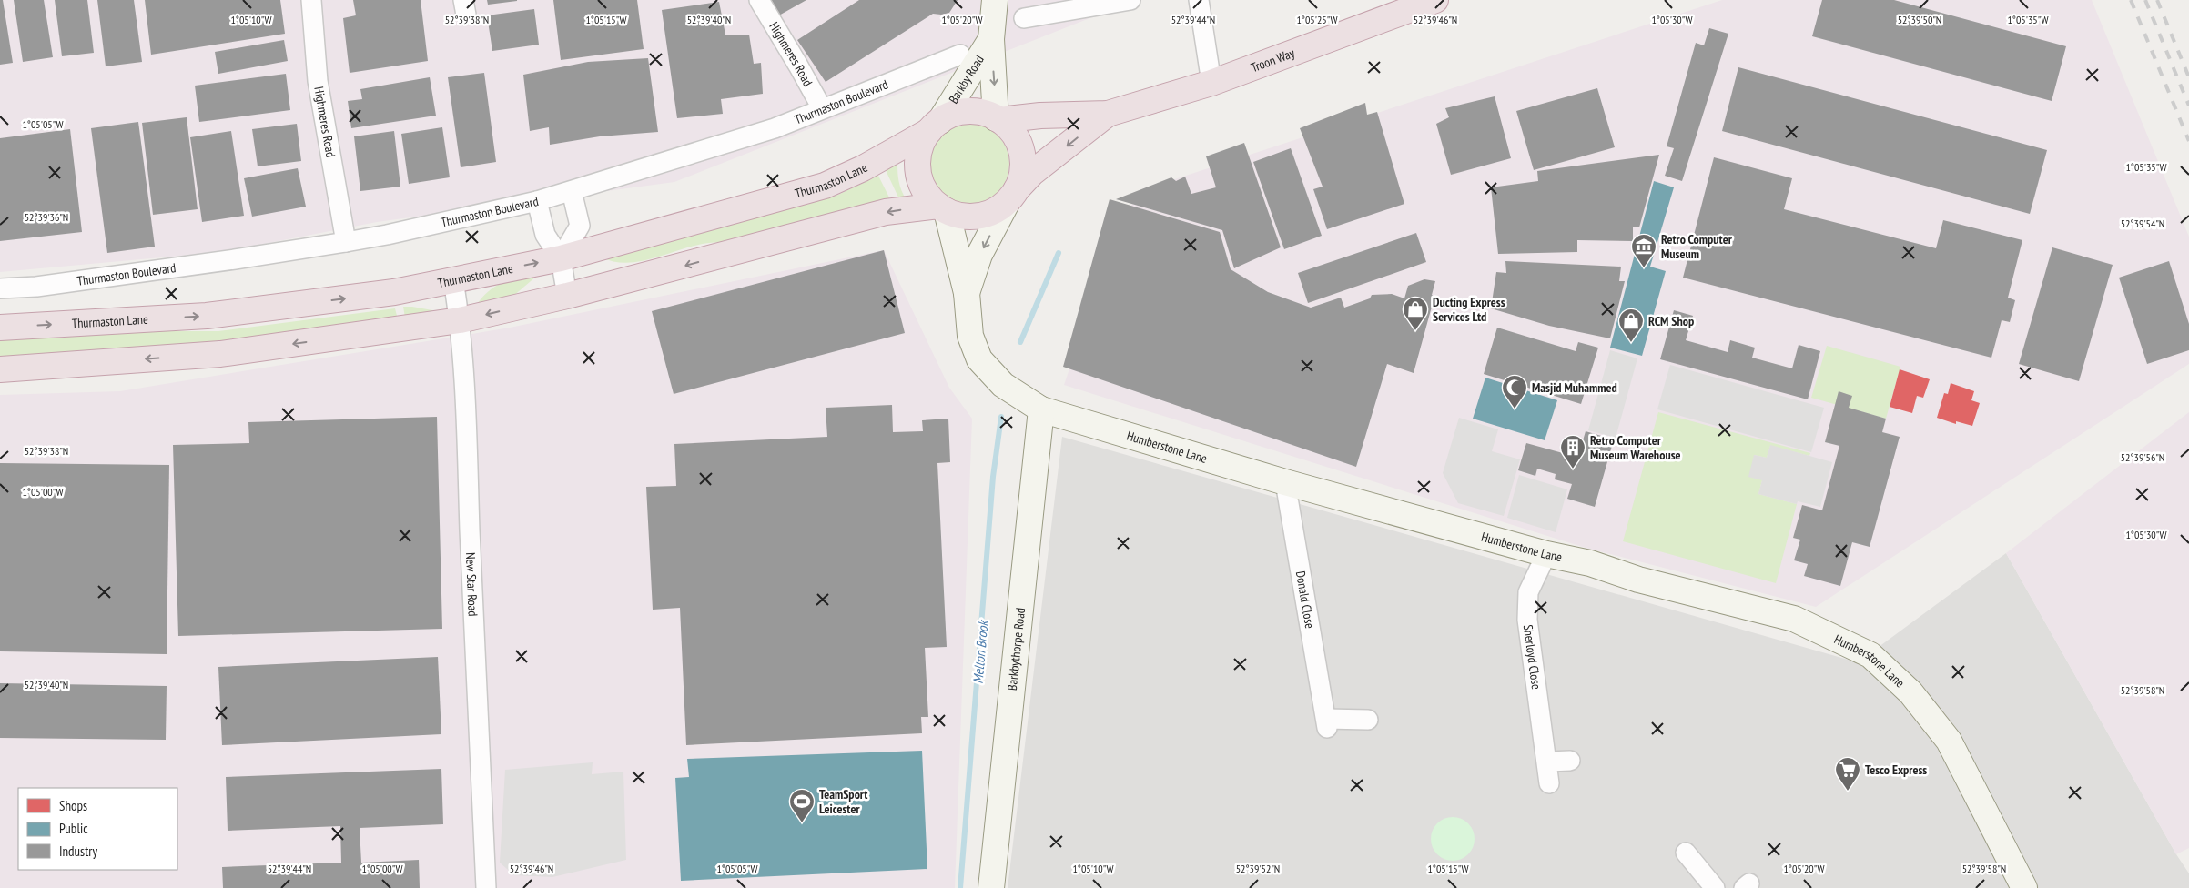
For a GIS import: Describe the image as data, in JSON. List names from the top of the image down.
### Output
{
  "streets": {
    "highway": ["Troon Way", "Thurmaston Lane"],
    "street": [
      "Highmeres Road",
      "Barkby Road",
      "Thurmaston Boulevard",
      "Humberstone Lane",
      "New Star Road",
      "Donald Close",
      "Barkbythorpe Road",
      "Sherloyd Close"
    ]
  },
  "crossings": [
    ["Highmeres Road", "Thurmaston Boulevard"],
    ["Troon Way", "Barkby Road"],
    ["Troon Way", "Thurmaston Lane"],
    ["Troon Way", "Humberstone Lane"],
    ["Barkby Road", "Thurmaston Lane"],
    ["Barkby Road", "Humberstone Lane"],
    ["Thurmaston Lane", "Humberstone Lane"],
    ["Thurmaston Lane", "New Star Road"],
    ["Humberstone Lane", "Donald Close"],
    ["Humberstone Lane", "Barkbythorpe Road"],
    ["Humberstone Lane", "Sherloyd Close"]
  ],
  "water": ["Melton Brook"],
  "places": {
    "museum": ["Retro Computer Museum"],
    "shop": ["Ducting Express Services Ltd", "RCM Shop"],
    "mosque": ["Masjid Muhammed"],
    "building": ["Retro Computer Museum Warehouse"],
    "supermarket": ["Tesco Express"],
    "sports": ["TeamSport Leicester"]
  },
  "legend": ["Shops", "Public", "Industry"],
  "coordinates": [
    "52°39'38\"N",
    "52°39'40\"N",
    "52°39'44\"N",
    "52°39'46\"N",
    "52°39'50\"N",
    "1°05'10\"W",
    "1°05'15\"W",
    "1°05'20\"W",
    "1°05'25\"W",
    "1°05'30\"W",
    "1°05'35\"W",
    "1°05'05\"W",
    "52°39'36\"N",
    "52°39'54\"N",
    "52°39'56\"N",
    "1°05'00\"W",
    "52°39'58\"N",
    "52°39'52\"N"
  ]
}
